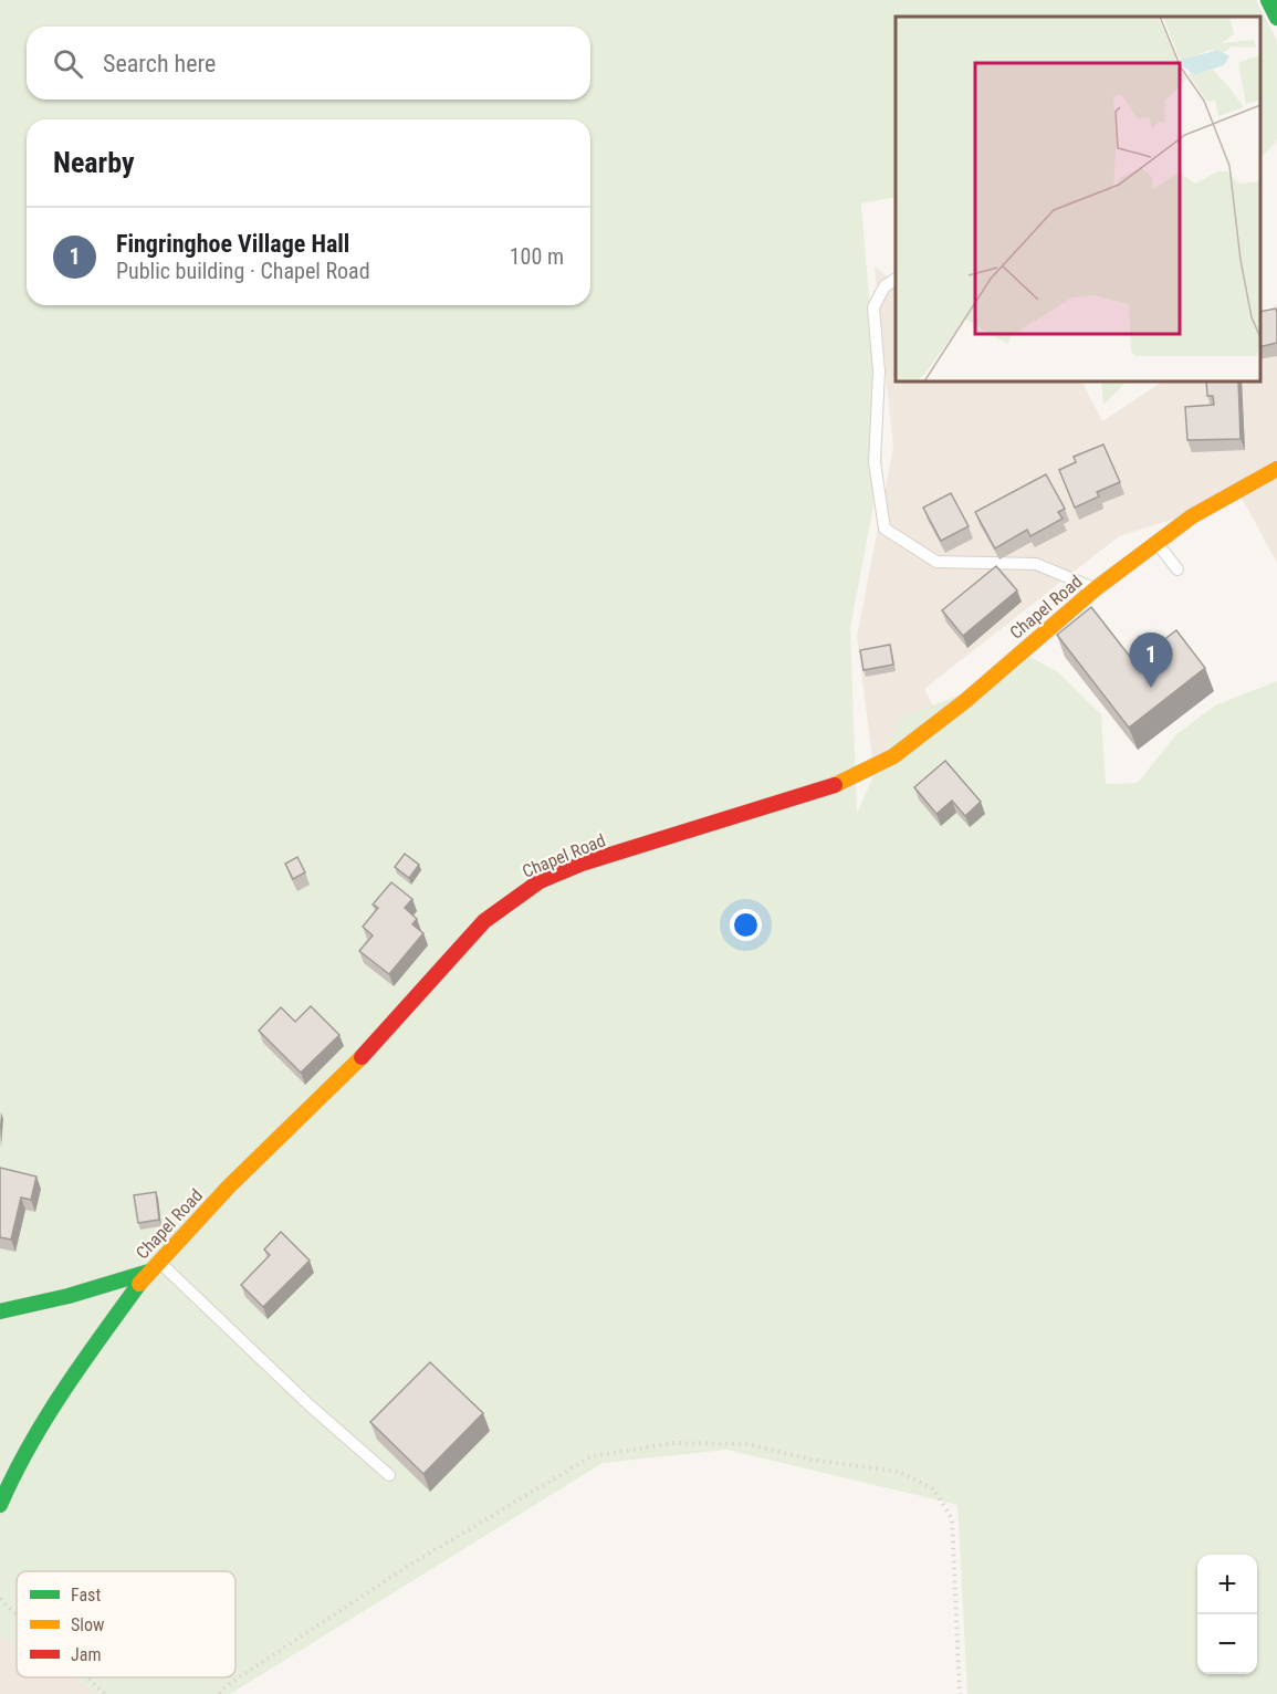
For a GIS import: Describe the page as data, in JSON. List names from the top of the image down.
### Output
{
  "streets": {
    "street": ["Chapel Road"]
  },
  "legend": ["Fast", "Slow", "Jam"],
  "page": {
    "search": "Search here",
    "heading": "Nearby",
    "list": [
      {
        "mark": "1",
        "name": "Fingringhoe Village Hall",
        "note": "Public building · Chapel Road",
        "value": "100 m"
      }
    ],
    "pins": "1",
    "map_buttons": ["+", "−"]
  }
}
